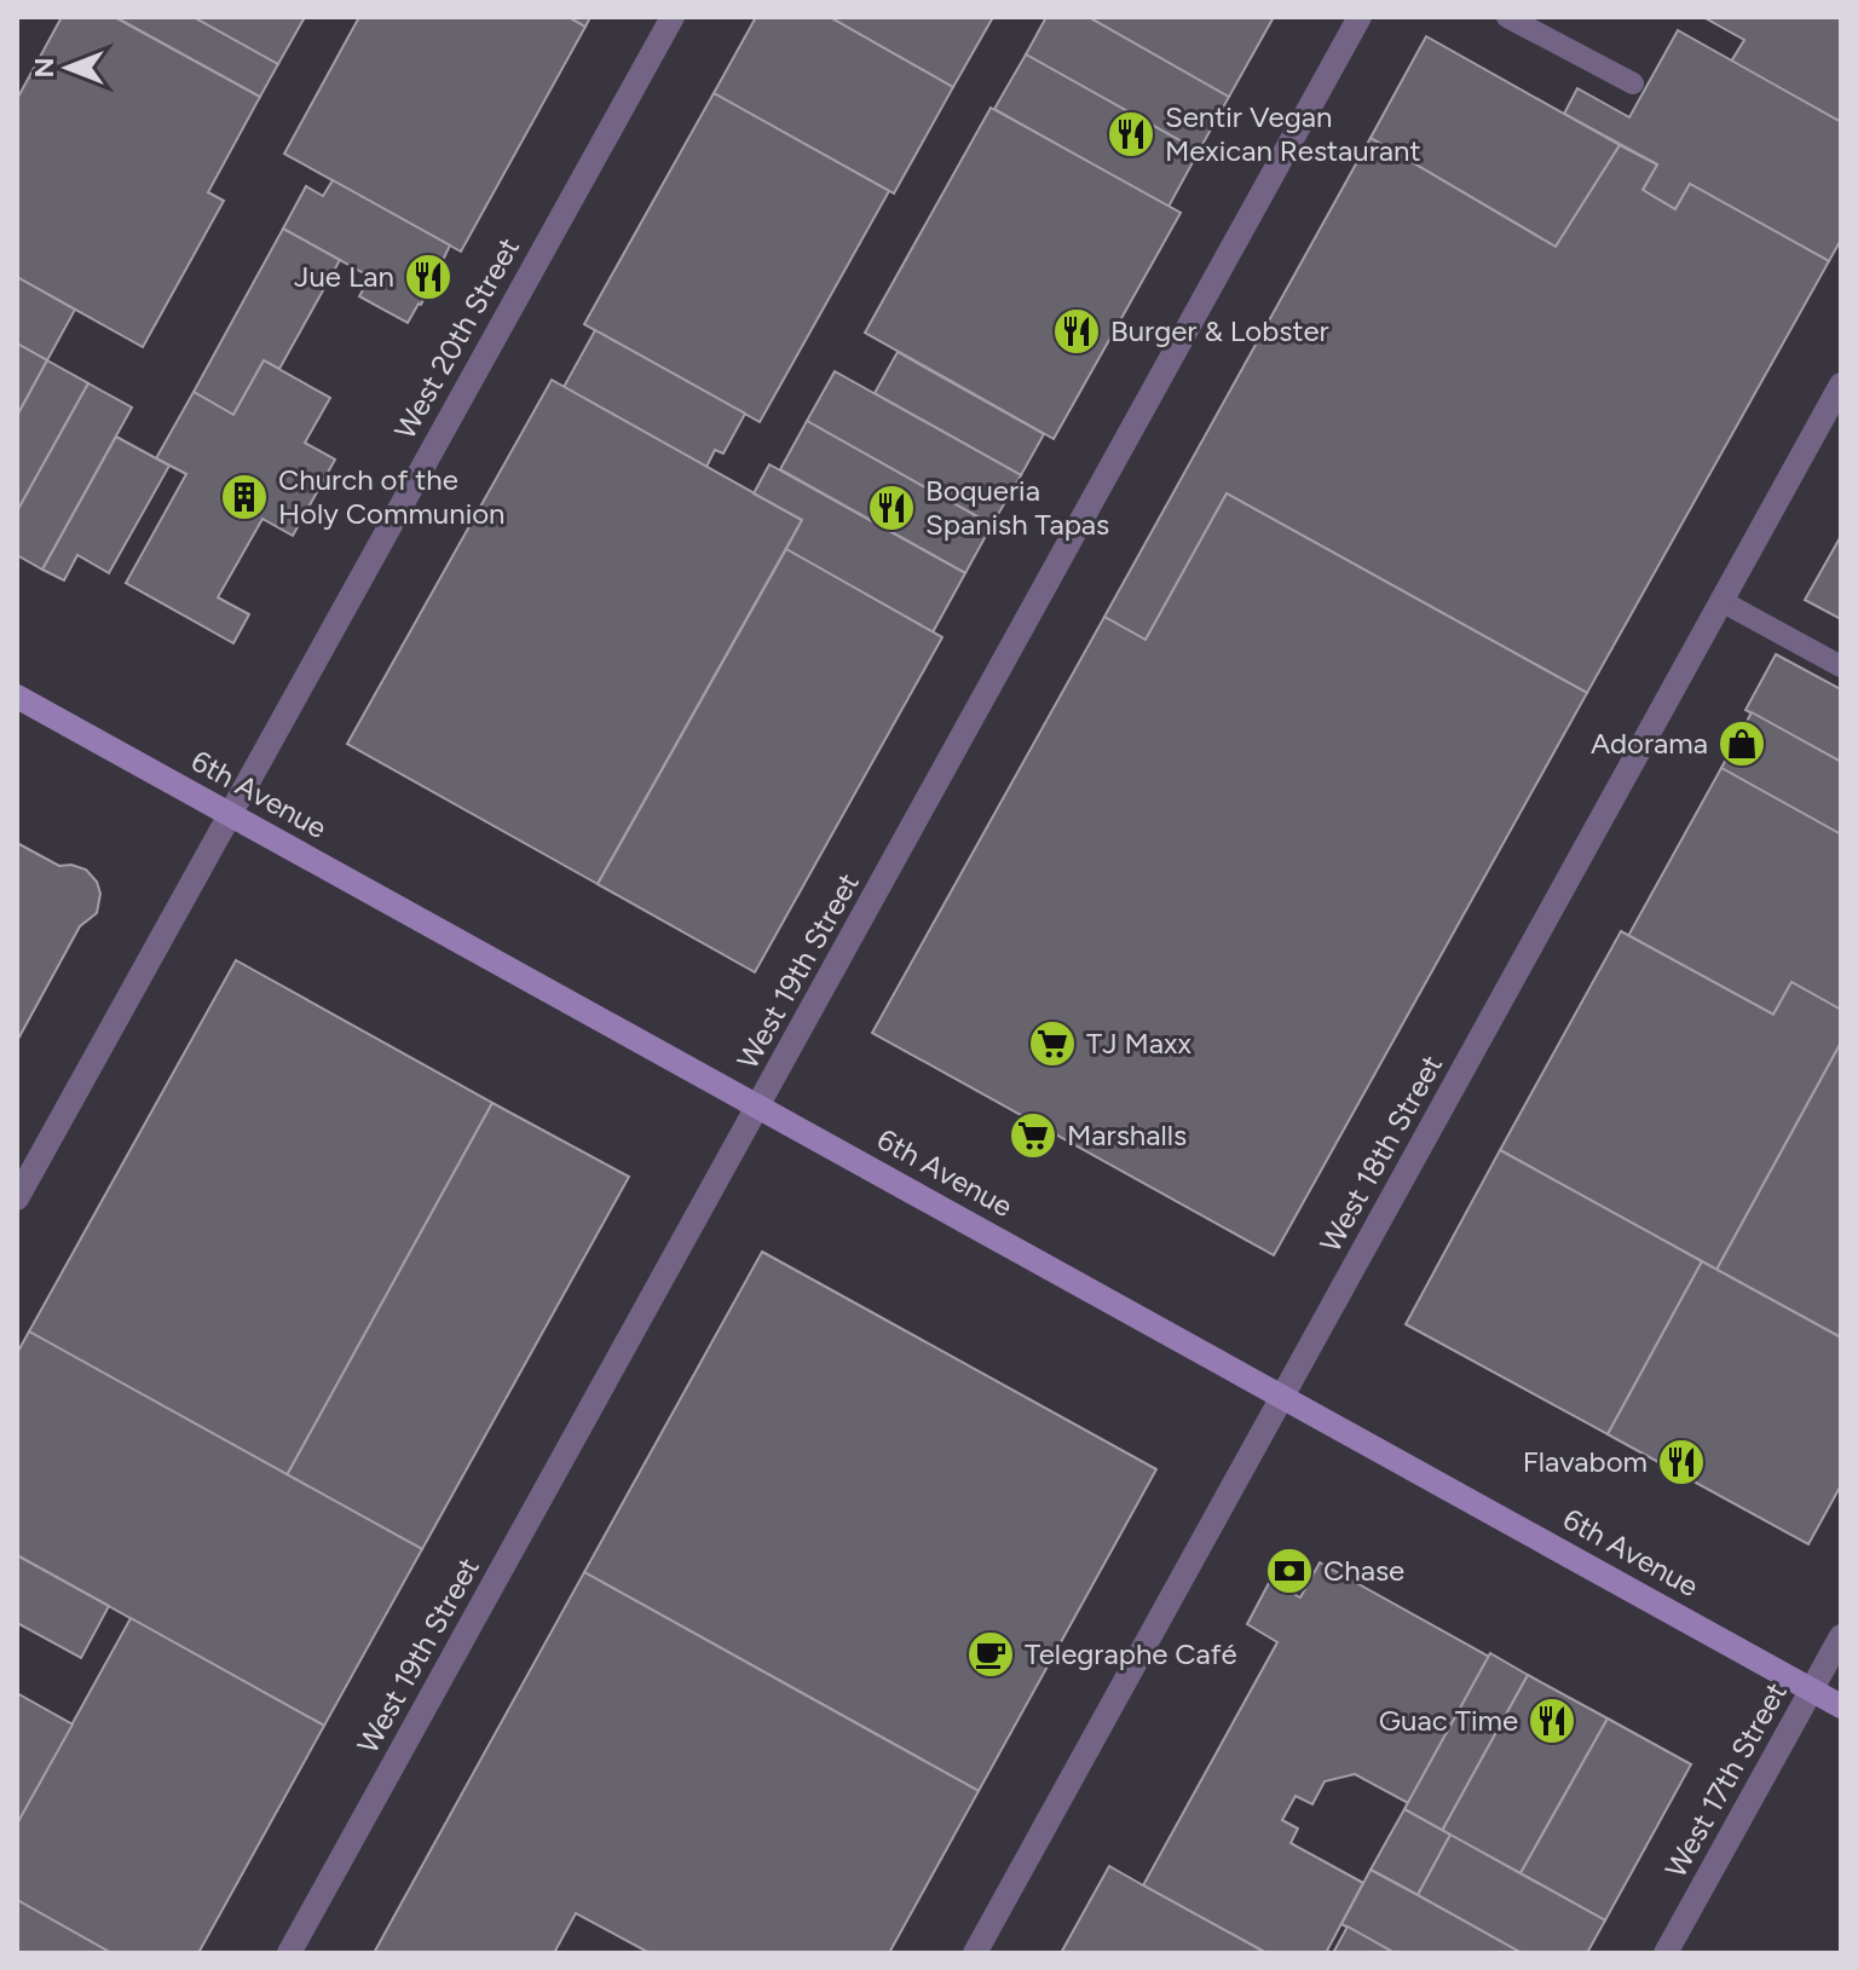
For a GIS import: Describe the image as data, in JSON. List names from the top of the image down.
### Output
{
  "streets": {
    "main road": ["6th Avenue"],
    "street": [
      "West 20th Street",
      "West 19th Street",
      "West 18th Street",
      "West 17th Street"
    ]
  },
  "crossings": [
    ["West 20th Street", "6th Avenue"],
    ["6th Avenue", "West 19th Street"],
    ["6th Avenue", "West 18th Street"],
    ["6th Avenue", "West 17th Street"]
  ],
  "places": {
    "restaurant": [
      "Sentir Vegan Mexican Restaurant",
      "Jue Lan",
      "Burger & Lobster",
      "Boqueria Spanish Tapas",
      "Flavabom",
      "Guac Time"
    ],
    "building": ["Church of the Holy Communion"],
    "shop": ["Adorama"],
    "supermarket": ["TJ Maxx", "Marshalls"],
    "bank": ["Chase"],
    "cafe": ["Telegraphe Café"]
  },
  "north": "left"
}
